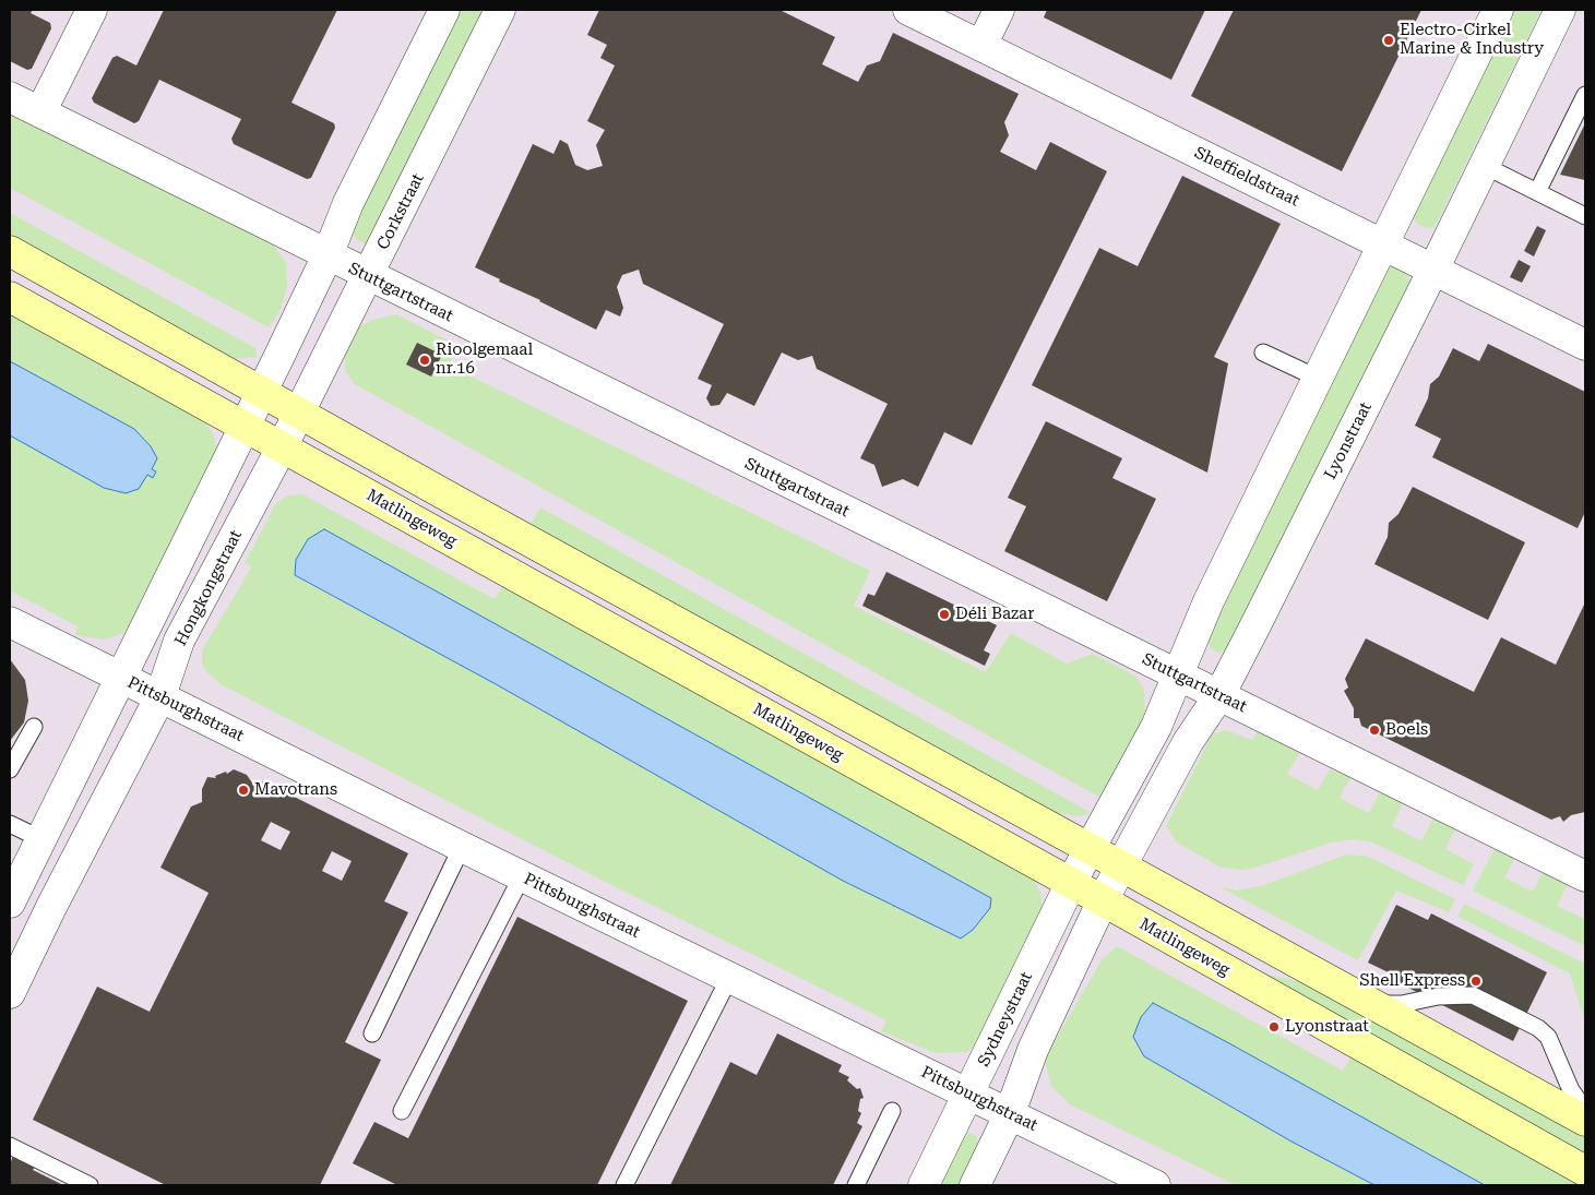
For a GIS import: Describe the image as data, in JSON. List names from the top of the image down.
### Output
{
  "streets": {
    "main road": ["Matlingeweg"],
    "street": [
      "Sheffieldstraat",
      "Corkstraat",
      "Stuttgartstraat",
      "Lyonstraat",
      "Hongkongstraat",
      "Pittsburghstraat",
      "Sydneystraat"
    ]
  },
  "crossings": [
    ["Sheffieldstraat", "Lyonstraat"],
    ["Corkstraat", "Stuttgartstraat"],
    ["Corkstraat", "Hongkongstraat"],
    ["Stuttgartstraat", "Lyonstraat"],
    ["Lyonstraat", "Matlingeweg"],
    ["Matlingeweg", "Hongkongstraat"],
    ["Matlingeweg", "Sydneystraat"],
    ["Hongkongstraat", "Pittsburghstraat"],
    ["Pittsburghstraat", "Sydneystraat"]
  ],
  "places": [
    "Electro-Cirkel Marine & Industry",
    "Rioolgemaal nr.16",
    "Déli Bazar",
    "Boels",
    "Mavotrans",
    "Shell Express",
    "Lyonstraat"
  ]
}
